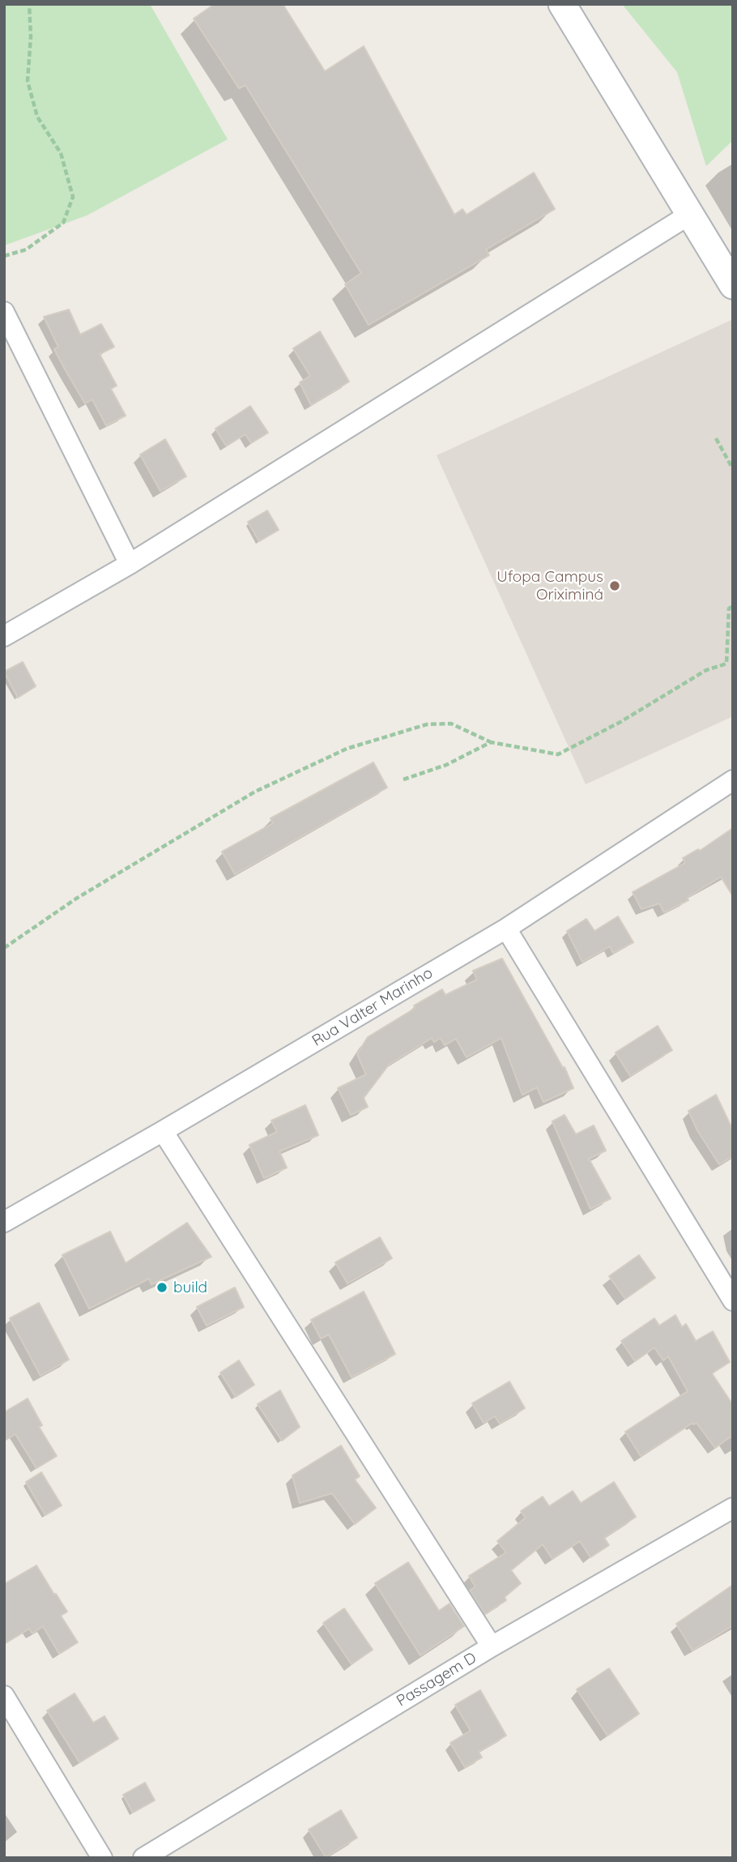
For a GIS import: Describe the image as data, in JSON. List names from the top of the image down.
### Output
{
  "streets": {
    "street": ["Rua Valter Marinho", "Passagem D"]
  },
  "places": ["Ufopa Campus Oriximiná", "build"]
}
